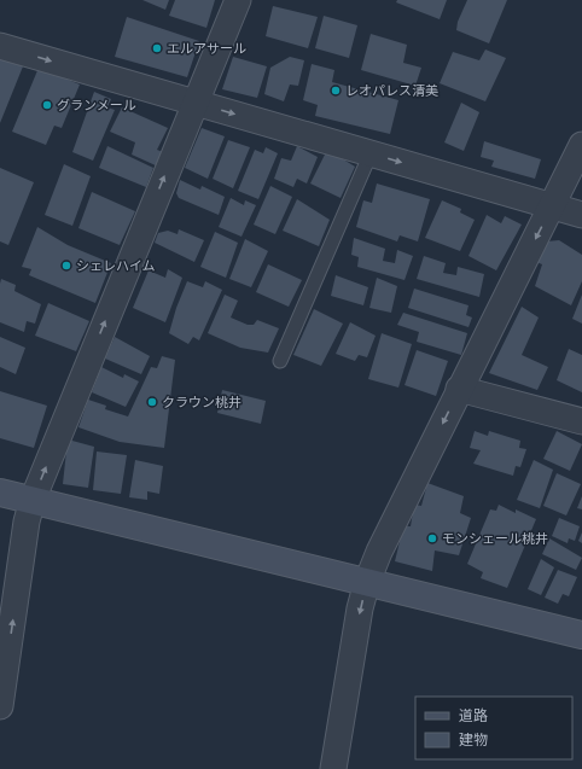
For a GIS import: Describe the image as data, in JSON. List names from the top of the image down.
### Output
{
  "places": [
    "エルアサール",
    "レオパレス清美",
    "グランメール",
    "シェレハイム",
    "クラウン桃井",
    "モンシェール桃井"
  ],
  "legend": ["道路", "建物"]
}
